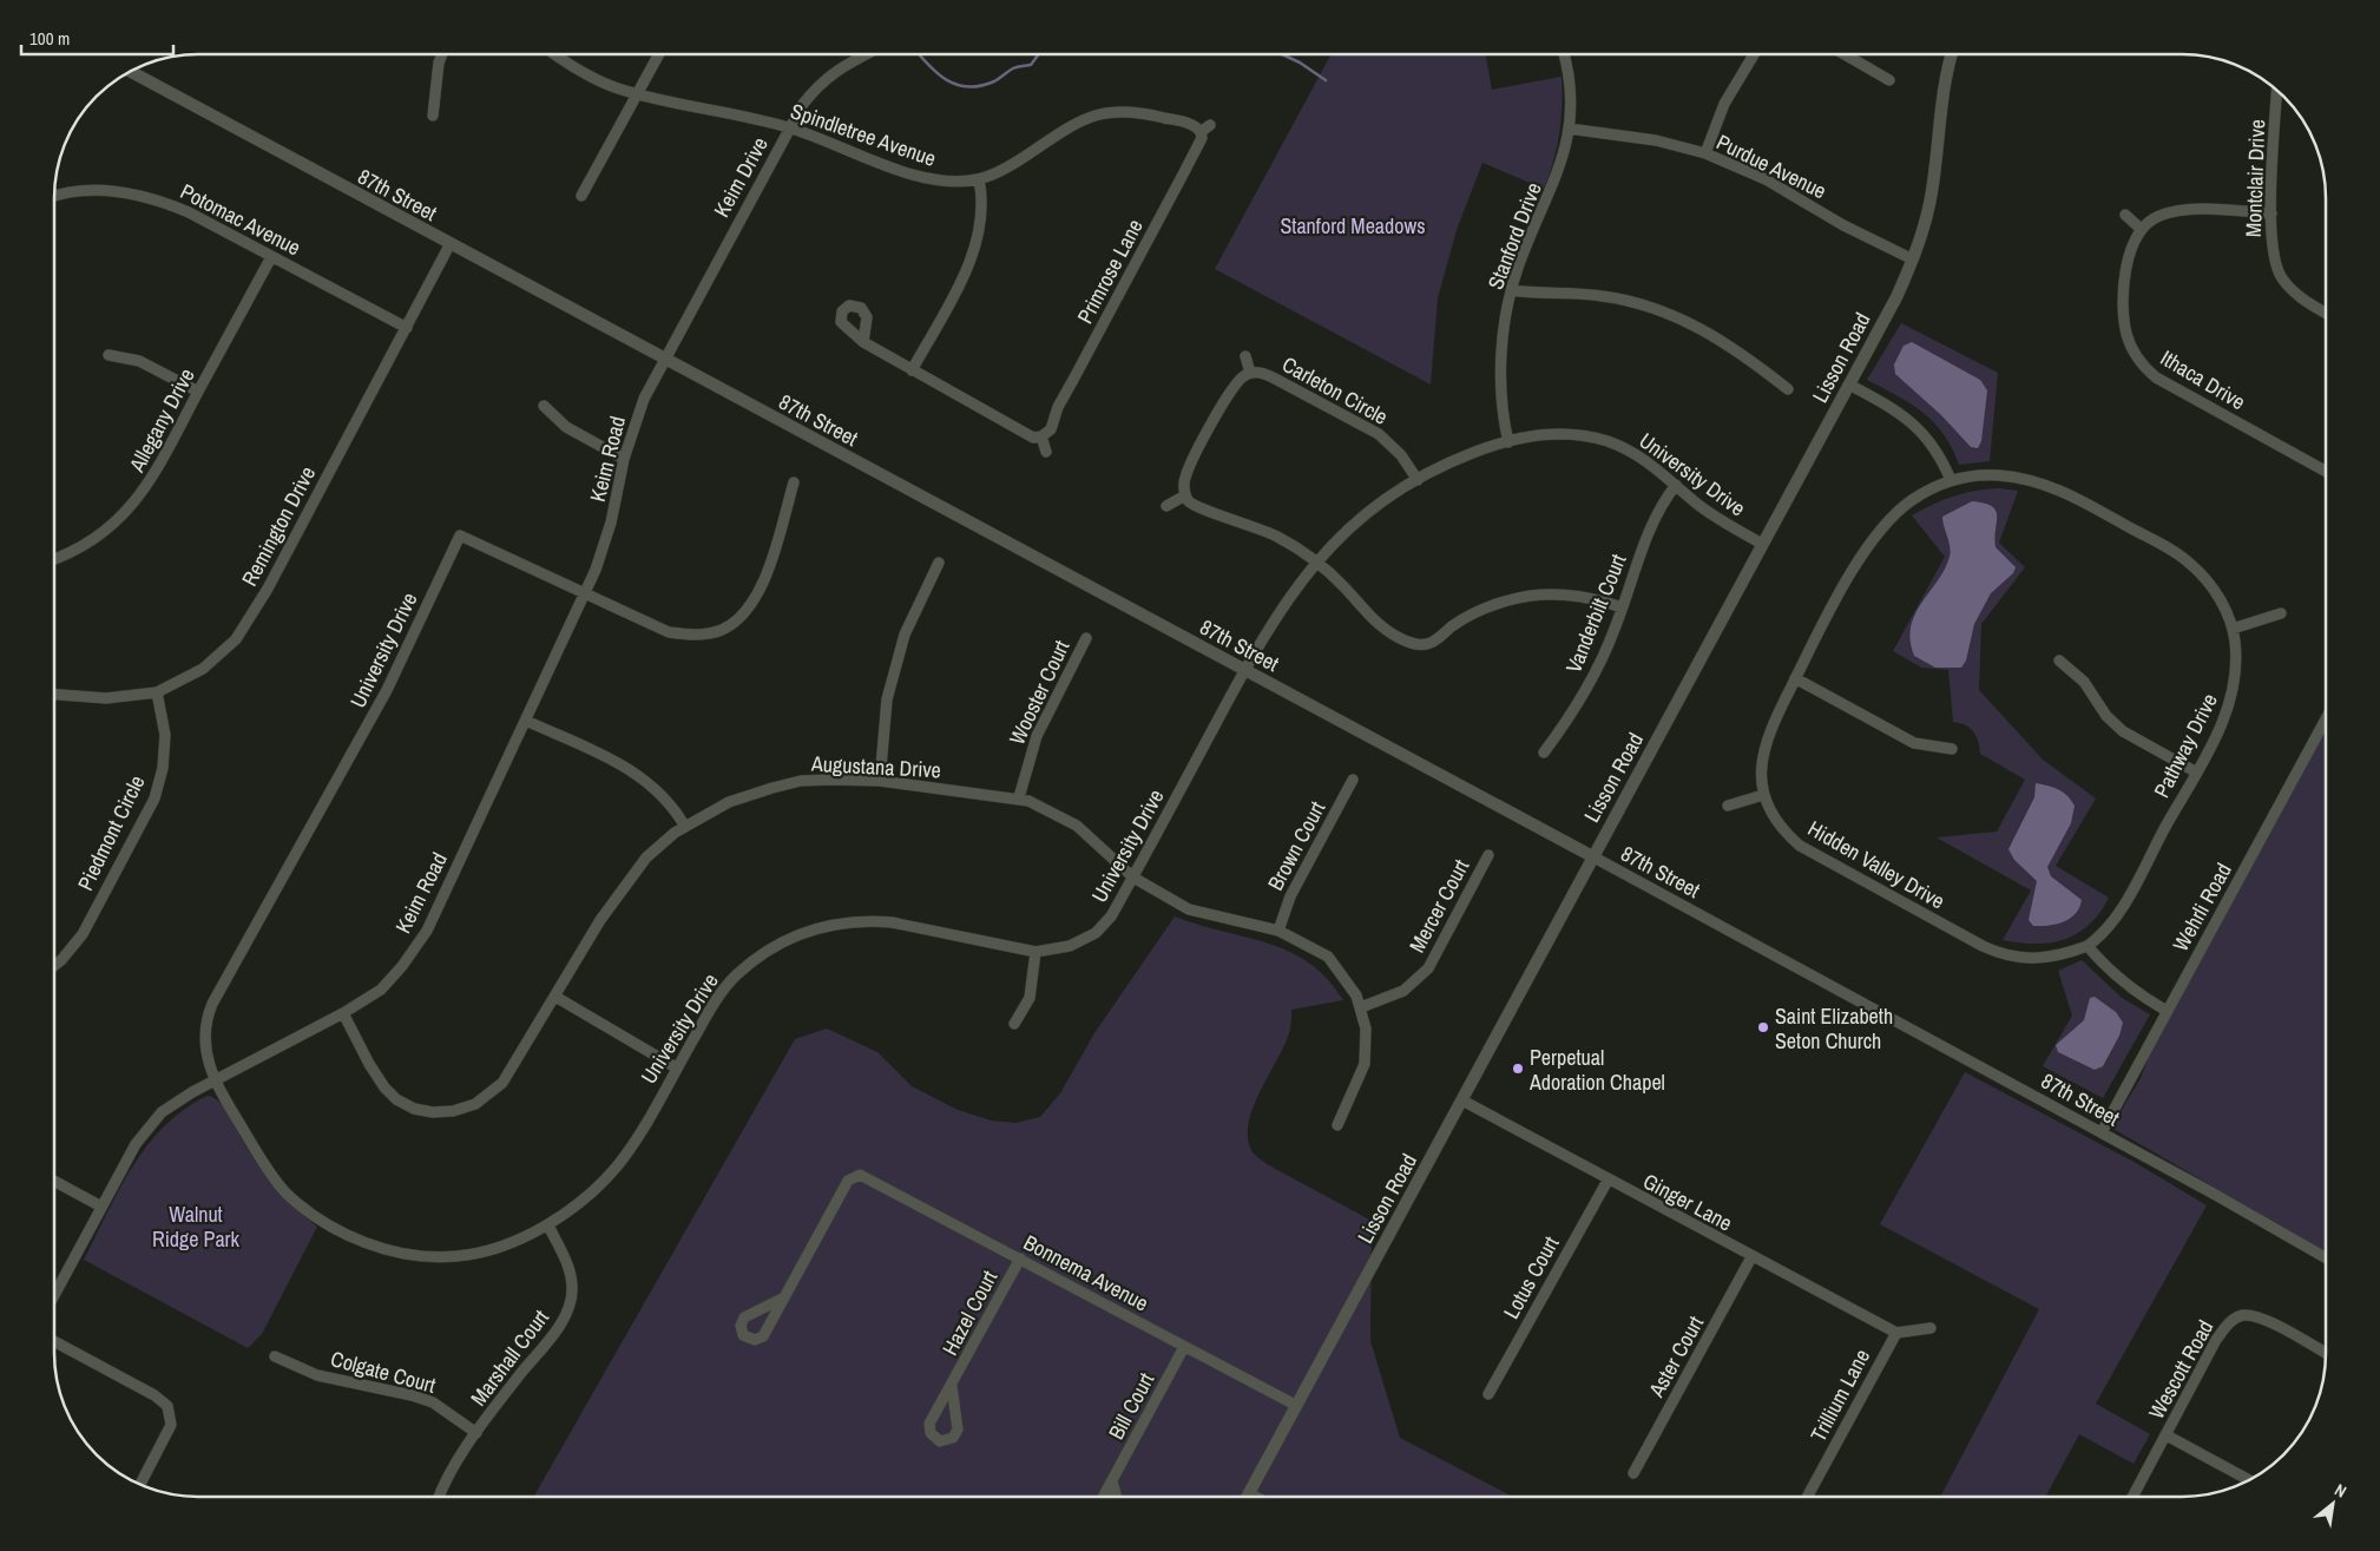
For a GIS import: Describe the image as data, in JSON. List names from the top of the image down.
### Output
{
  "streets": {
    "street": [
      "Spindletree Avenue",
      "Purdue Avenue",
      "Keim Drive",
      "Montclair Drive",
      "87th Street",
      "Potomac Avenue",
      "Stanford Drive",
      "Primrose Lane",
      "Lisson Road",
      "Ithaca Drive",
      "Carleton Circle",
      "Allegany Drive",
      "Keim Road",
      "University Drive",
      "Remington Drive",
      "Vanderbilt Court",
      "Wooster Court",
      "Pathway Drive",
      "Augustana Drive",
      "Piedmont Circle",
      "Brown Court",
      "Hidden Valley Drive",
      "Mercer Court",
      "Wehrli Road",
      "Ginger Lane",
      "Bonnema Avenue",
      "Lotus Court",
      "Hazel Court",
      "Aster Court",
      "Marshall Court",
      "Wescott Road",
      "Colgate Court",
      "Trillium Lane",
      "Bill Court"
    ]
  },
  "crossings": [
    ["Spindletree Avenue", "Keim Drive"],
    ["Spindletree Avenue", "Primrose Lane"],
    ["Purdue Avenue", "Stanford Drive"],
    ["Purdue Avenue", "Lisson Road"],
    ["Keim Drive", "87th Street"],
    ["Keim Drive", "Keim Road"],
    ["87th Street", "Lisson Road"],
    ["87th Street", "Keim Road"],
    ["87th Street", "University Drive"],
    ["87th Street", "Remington Drive"],
    ["87th Street", "Wehrli Road"],
    ["Potomac Avenue", "Allegany Drive"],
    ["Potomac Avenue", "Remington Drive"],
    ["Stanford Drive", "University Drive"],
    ["Lisson Road", "University Drive"],
    ["Lisson Road", "Ginger Lane"],
    ["Lisson Road", "Bonnema Avenue"],
    ["Carleton Circle", "University Drive"],
    ["Keim Road", "University Drive"],
    ["Keim Road", "Augustana Drive"],
    ["University Drive", "Vanderbilt Court"],
    ["University Drive", "Augustana Drive"],
    ["University Drive", "Marshall Court"],
    ["Remington Drive", "Piedmont Circle"],
    ["Wooster Court", "Augustana Drive"],
    ["Pathway Drive", "Hidden Valley Drive"],
    ["Augustana Drive", "Brown Court"],
    ["Augustana Drive", "Mercer Court"],
    ["Ginger Lane", "Lotus Court"],
    ["Ginger Lane", "Aster Court"],
    ["Ginger Lane", "Trillium Lane"],
    ["Bonnema Avenue", "Hazel Court"],
    ["Bonnema Avenue", "Bill Court"],
    ["Marshall Court", "Colgate Court"]
  ],
  "parks": ["Stanford Meadows", "Walnut Ridge Park"],
  "places": ["Saint Elizabeth Seton Church", "Perpetual Adoration Chapel"],
  "scale_bar": "100 m",
  "north": "top right"
}
